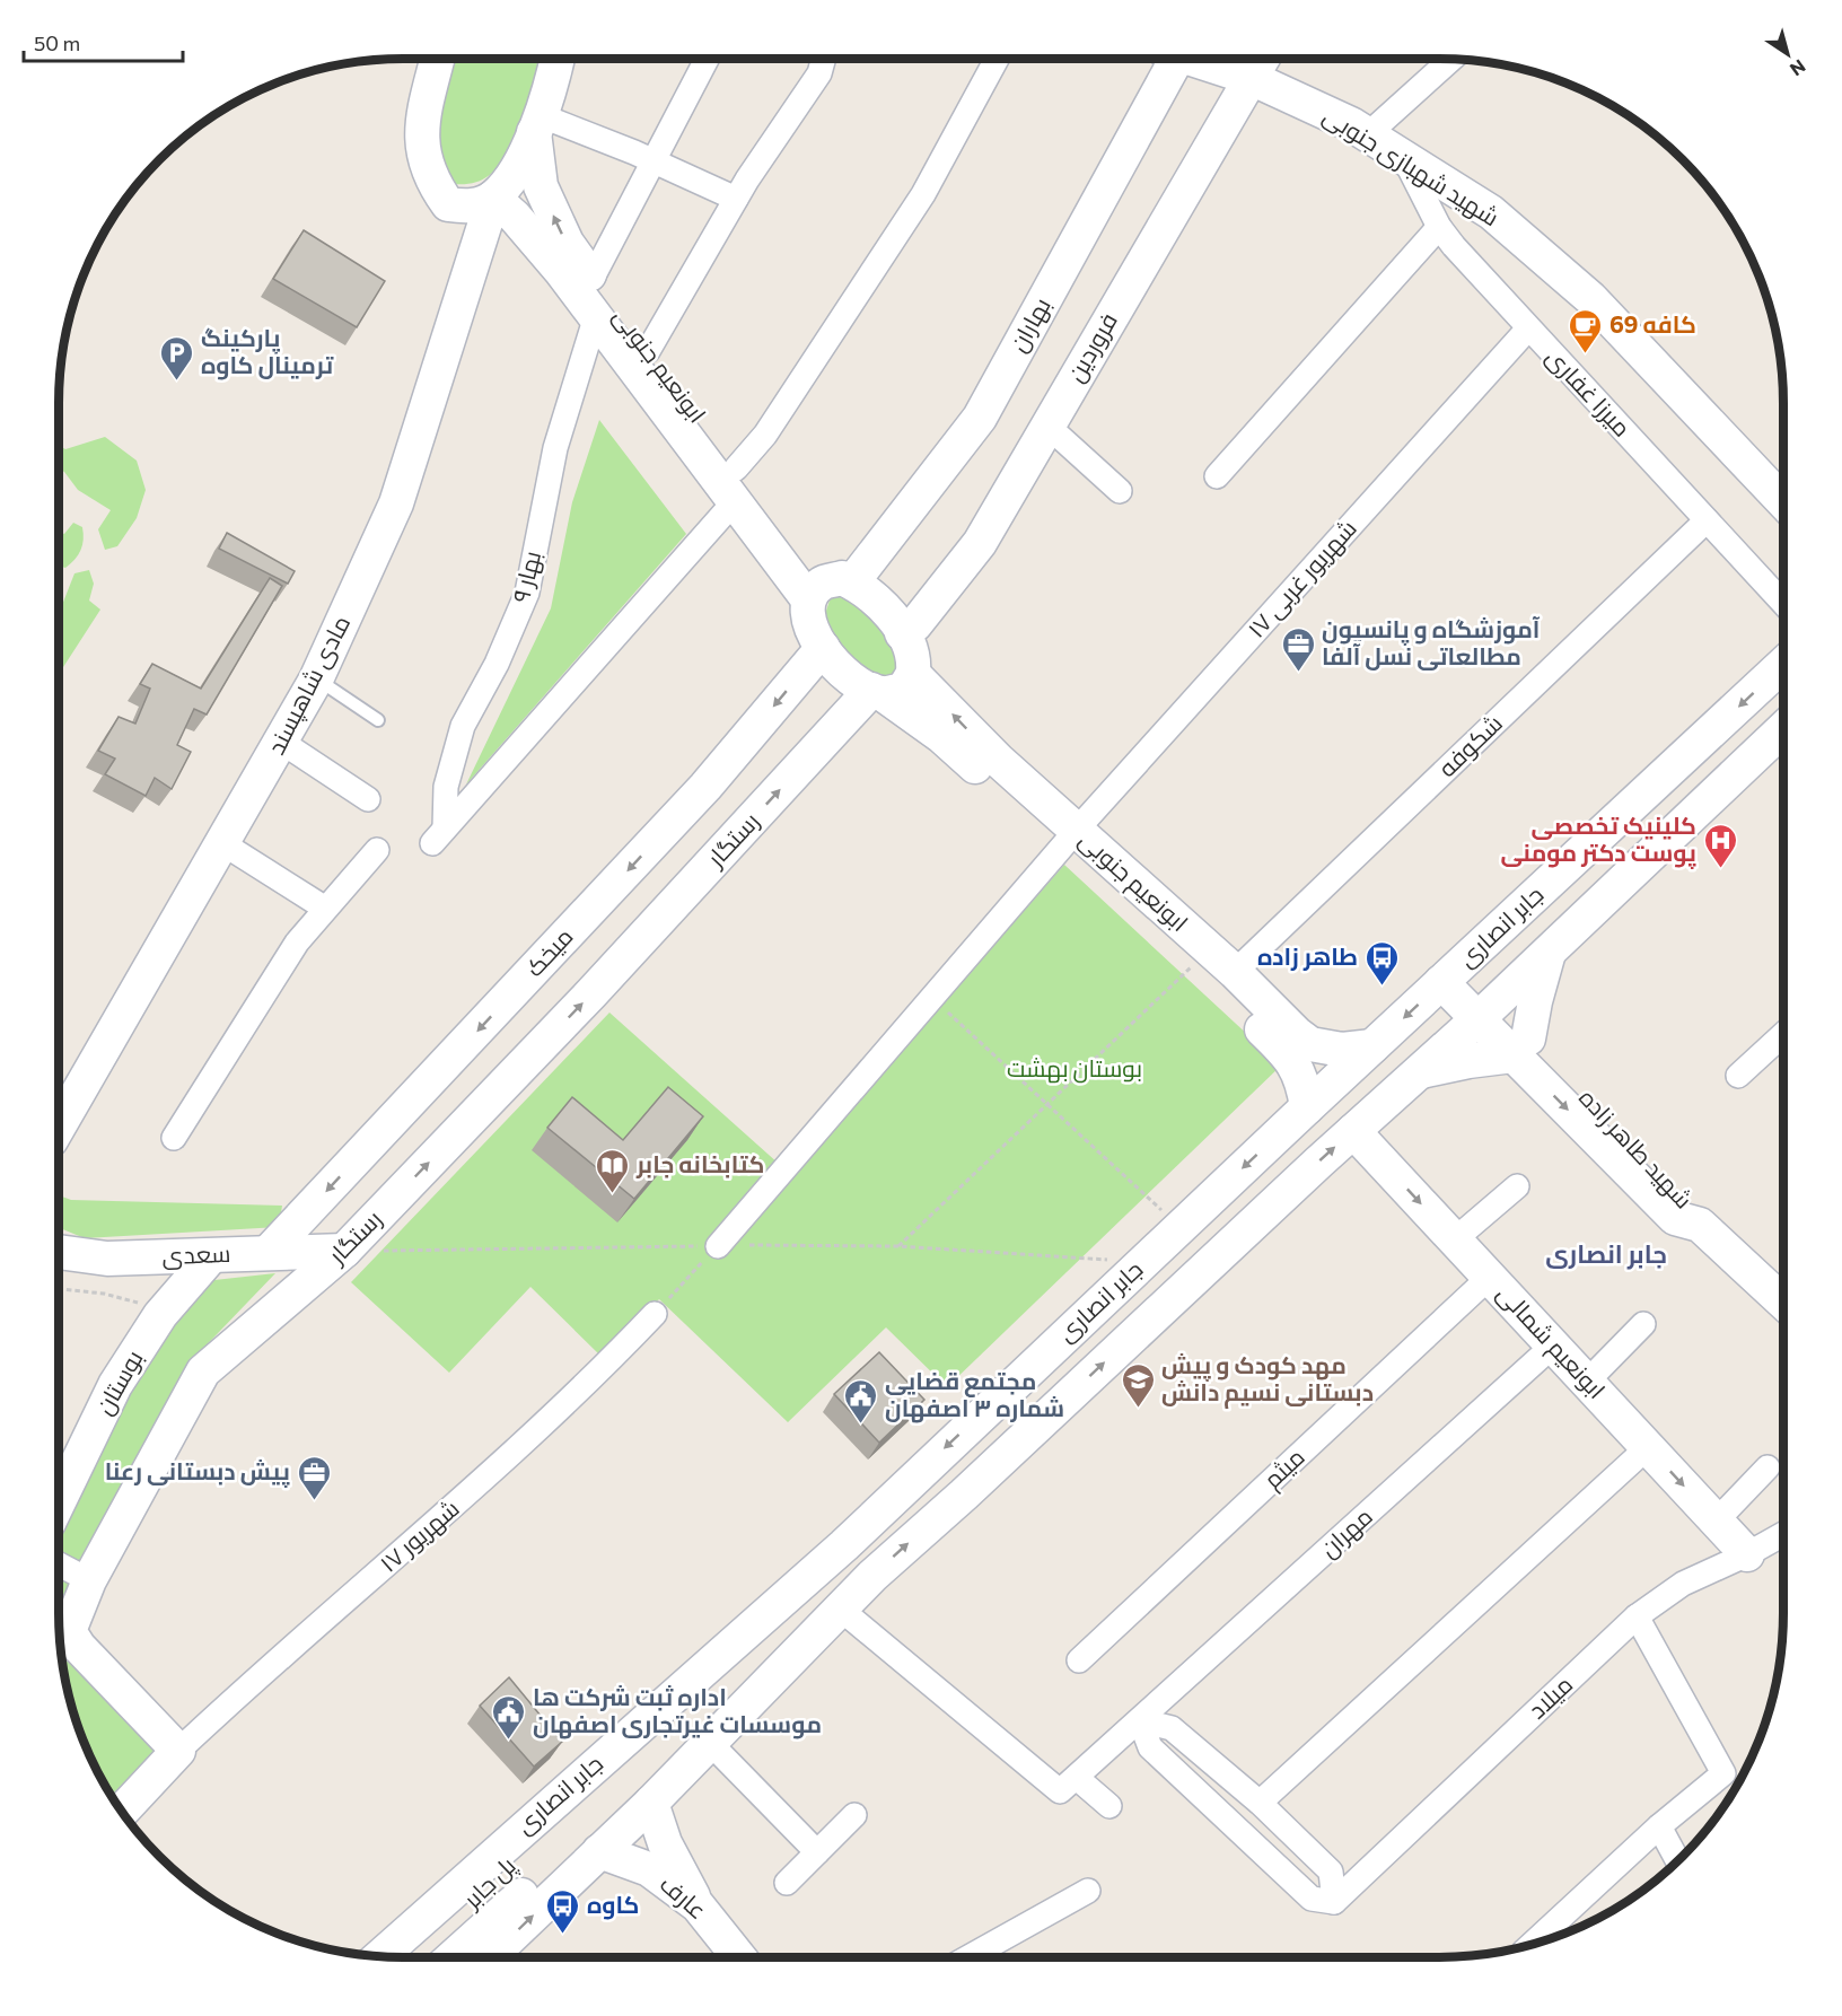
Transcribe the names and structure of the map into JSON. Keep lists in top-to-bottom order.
{
  "streets": {
    "main road": [
      "شهید شهبازی جنوبی",
      "بهاران",
      "فروردین",
      "ابونعیم جنوبی",
      "مادی شاهپسند",
      "رستگار",
      "جابر انصاری",
      "میخک",
      "شهید طاهر زاده",
      "سعدی",
      "ابونعیم شمالی",
      "بوستان",
      "پل جابر",
      "عارف"
    ],
    "street": [
      "میرزا غفاری",
      "بهار ۹",
      "۱۷ شهریور غربی",
      "شکوفه",
      "میثم",
      "مهران",
      "۱۷ شهریور",
      "میلاد"
    ]
  },
  "crossings": [
    ["شهید شهبازی جنوبی", "فروردین"],
    ["شهید شهبازی جنوبی", "میرزا غفاری"],
    ["بهاران", "فروردین"],
    ["بهاران", "ابونعیم جنوبی"],
    ["بهاران", "رستگار"],
    ["بهاران", "میخک"],
    ["فروردین", "ابونعیم جنوبی"],
    ["فروردین", "رستگار"],
    ["فروردین", "میخک"],
    ["ابونعیم جنوبی", "بهار ۹"],
    ["ابونعیم جنوبی", "۱۷ شهریور غربی"],
    ["ابونعیم جنوبی", "مادی شاهپسند"],
    ["ابونعیم جنوبی", "شکوفه"],
    ["ابونعیم جنوبی", "رستگار"],
    ["ابونعیم جنوبی", "جابر انصاری"],
    ["ابونعیم جنوبی", "میخک"],
    ["میرزا غفاری", "۱۷ شهریور غربی"],
    ["میرزا غفاری", "شکوفه"],
    ["رستگار", "میخک"],
    ["رستگار", "سعدی"],
    ["رستگار", "۱۷ شهریور"],
    ["جابر انصاری", "شهید طاهر زاده"],
    ["جابر انصاری", "ابونعیم شمالی"],
    ["جابر انصاری", "پل جابر"],
    ["جابر انصاری", "عارف"],
    ["میخک", "سعدی"],
    ["سعدی", "بوستان"],
    ["ابونعیم شمالی", "میثم"],
    ["ابونعیم شمالی", "مهران"],
    ["ابونعیم شمالی", "میلاد"]
  ],
  "one_way": ["رستگار", "میخک", "ابونعیم شمالی"],
  "districts": ["جابر انصاری"],
  "parks": ["بوستان بهشت"],
  "places": {
    "cafe": ["کافه 69"],
    "parking": ["پارکینگ ترمینال کاوه"],
    "office": ["آموزشگاه و پانسیون مطالعاتی نسل آلفا", "پیش دبستانی رعنا"],
    "hospital": ["کلینیک تخصصی پوست دکتر مومنی"],
    "bus stop": ["طاهر زاده", "کاوه"],
    "library": ["کتابخانه جابر"],
    "school or university": ["مهد کودک و پیش دبستانی نسیم دانش"],
    "public building": ["مجتمع قضایی شماره ۳ اصفهان", "اداره ثبت شرکت ها موسسات غیرتجاری اصفهان"]
  },
  "scale_bar": "50 m",
  "north": "bottom right"
}
